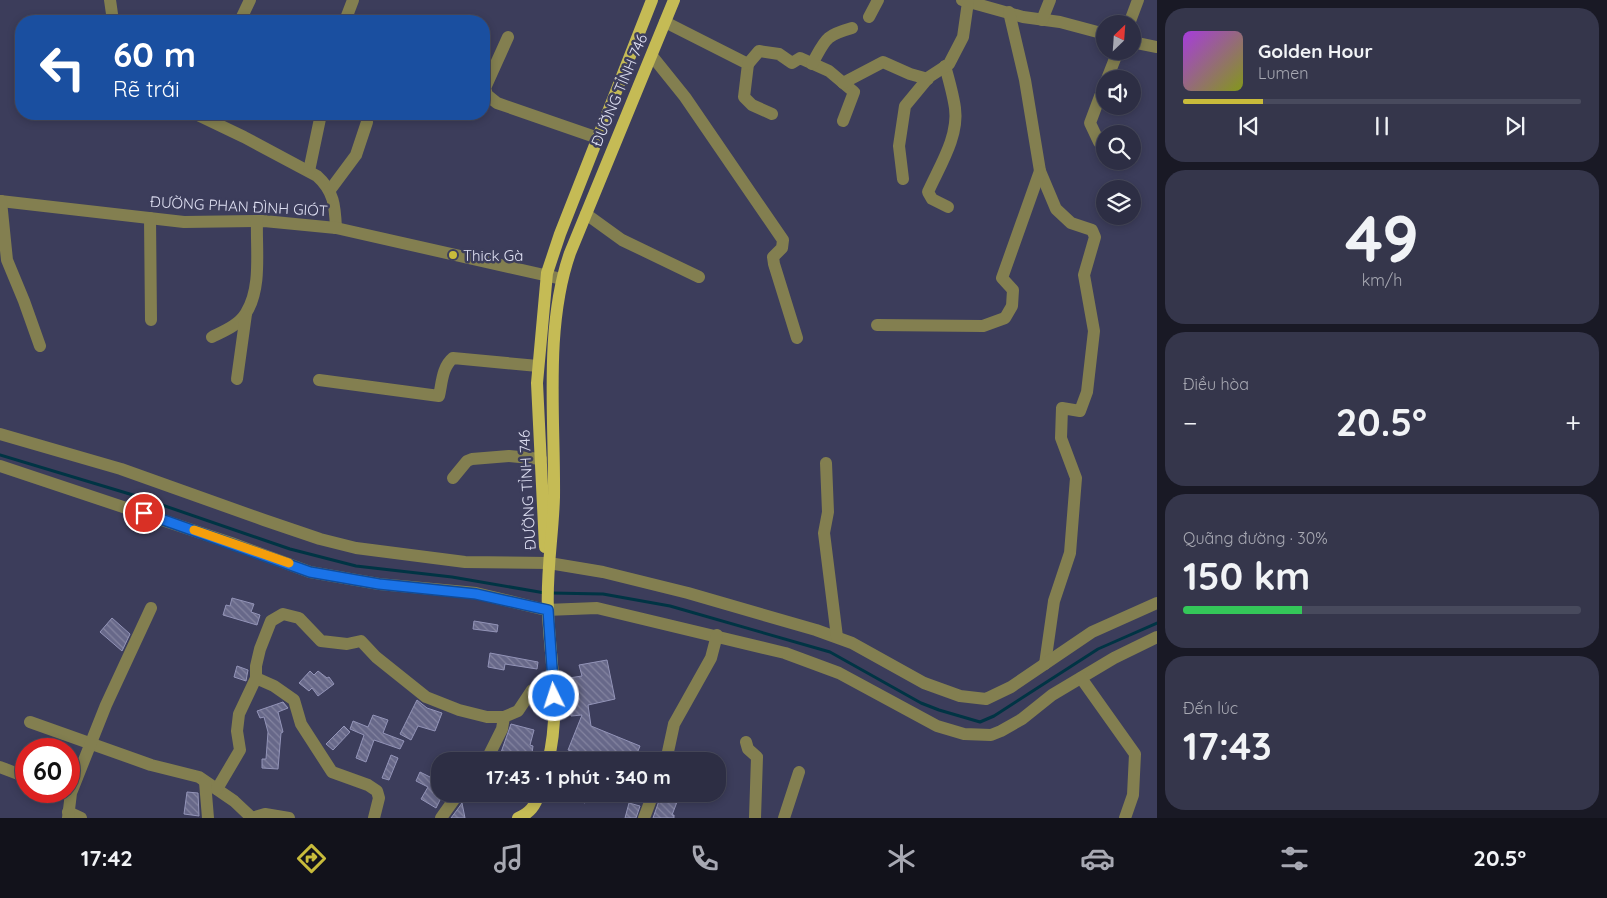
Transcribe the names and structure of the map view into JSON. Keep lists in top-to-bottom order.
{
  "streets": {
    "main road": ["ĐƯỜNG TỈNH 746"],
    "street": ["ĐƯỜNG PHAN ĐÌNH GIÓT"]
  },
  "crossings": [
    ["ĐƯỜNG TỈNH 746", "ĐƯỜNG PHAN ĐÌNH GIÓT"]
  ],
  "places": ["Thick Gà"],
  "north": "top right",
  "page": {
    "turn": ["60 m", "Rẽ trái"],
    "song": ["Golden Hour", "Lumen"],
    "tile": [
      ["49", "km/h"],
      "Điều hòa",
      ["Quãng đường · 30%", "150 km"],
      ["Đến lúc", "17:43"]
    ],
    "heat": ["−", "20.5°", "+"],
    "limit": "60",
    "trip": "17:43 · 1 phút · 340 m",
    "tabs": ["17:42", "20.5°"]
  }
}
